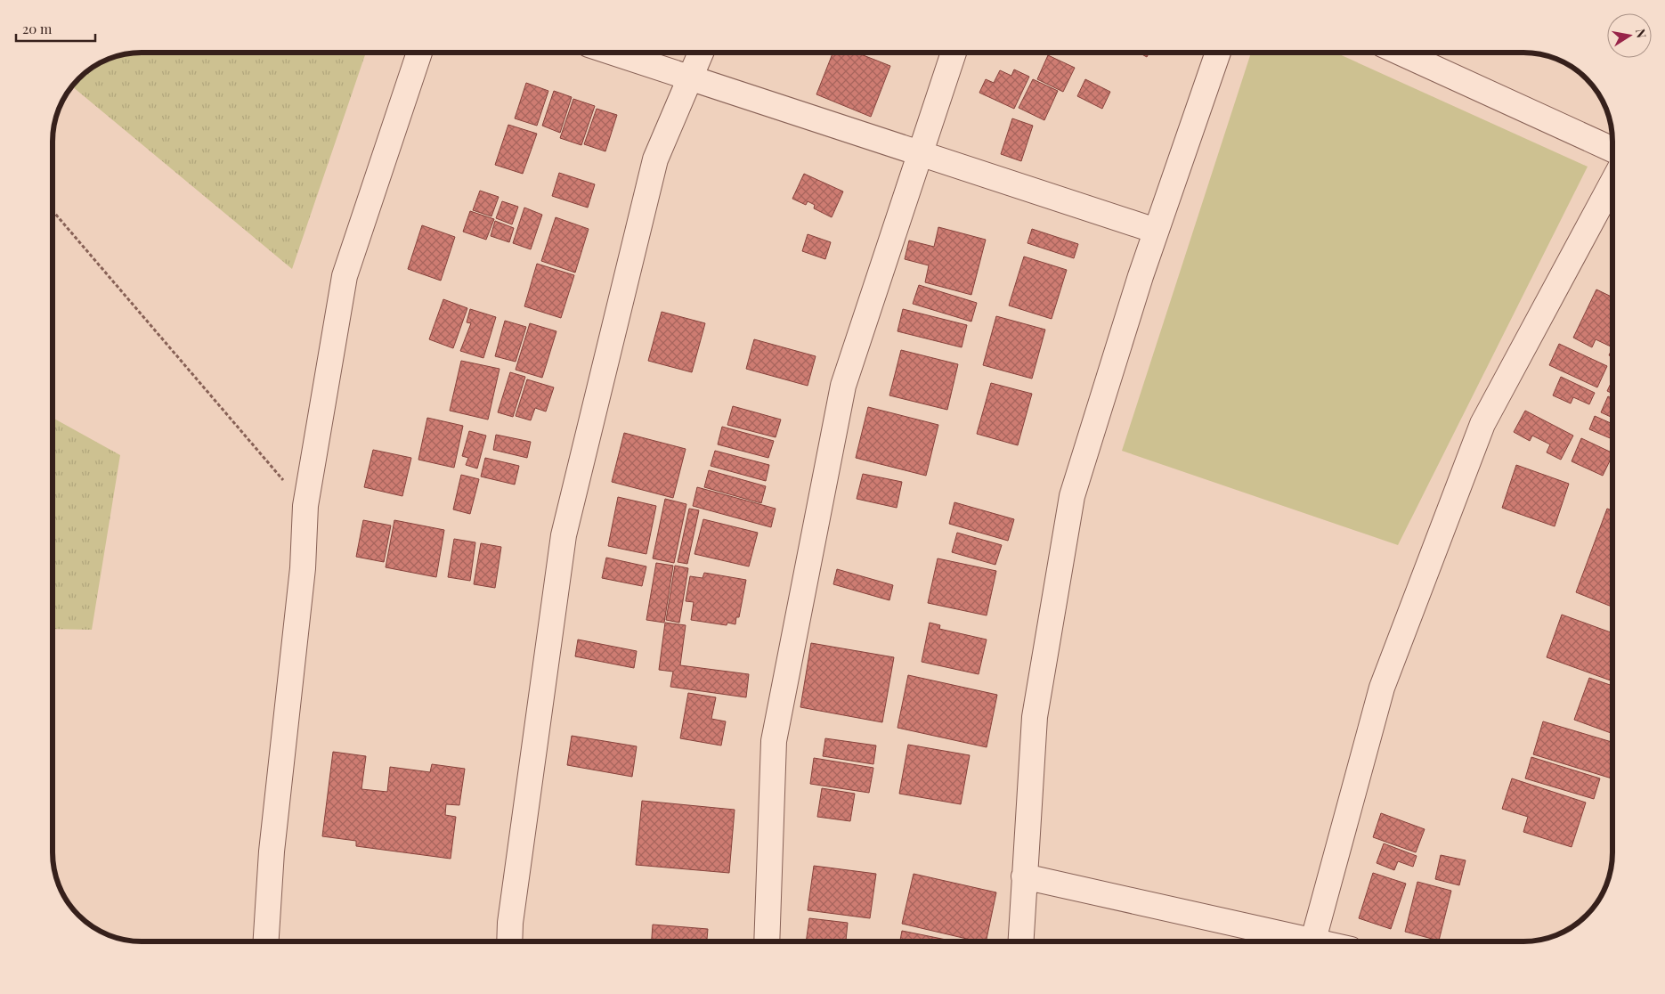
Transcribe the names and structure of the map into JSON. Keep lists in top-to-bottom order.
{
  "scale_bar": "20 m",
  "north": "right"
}
